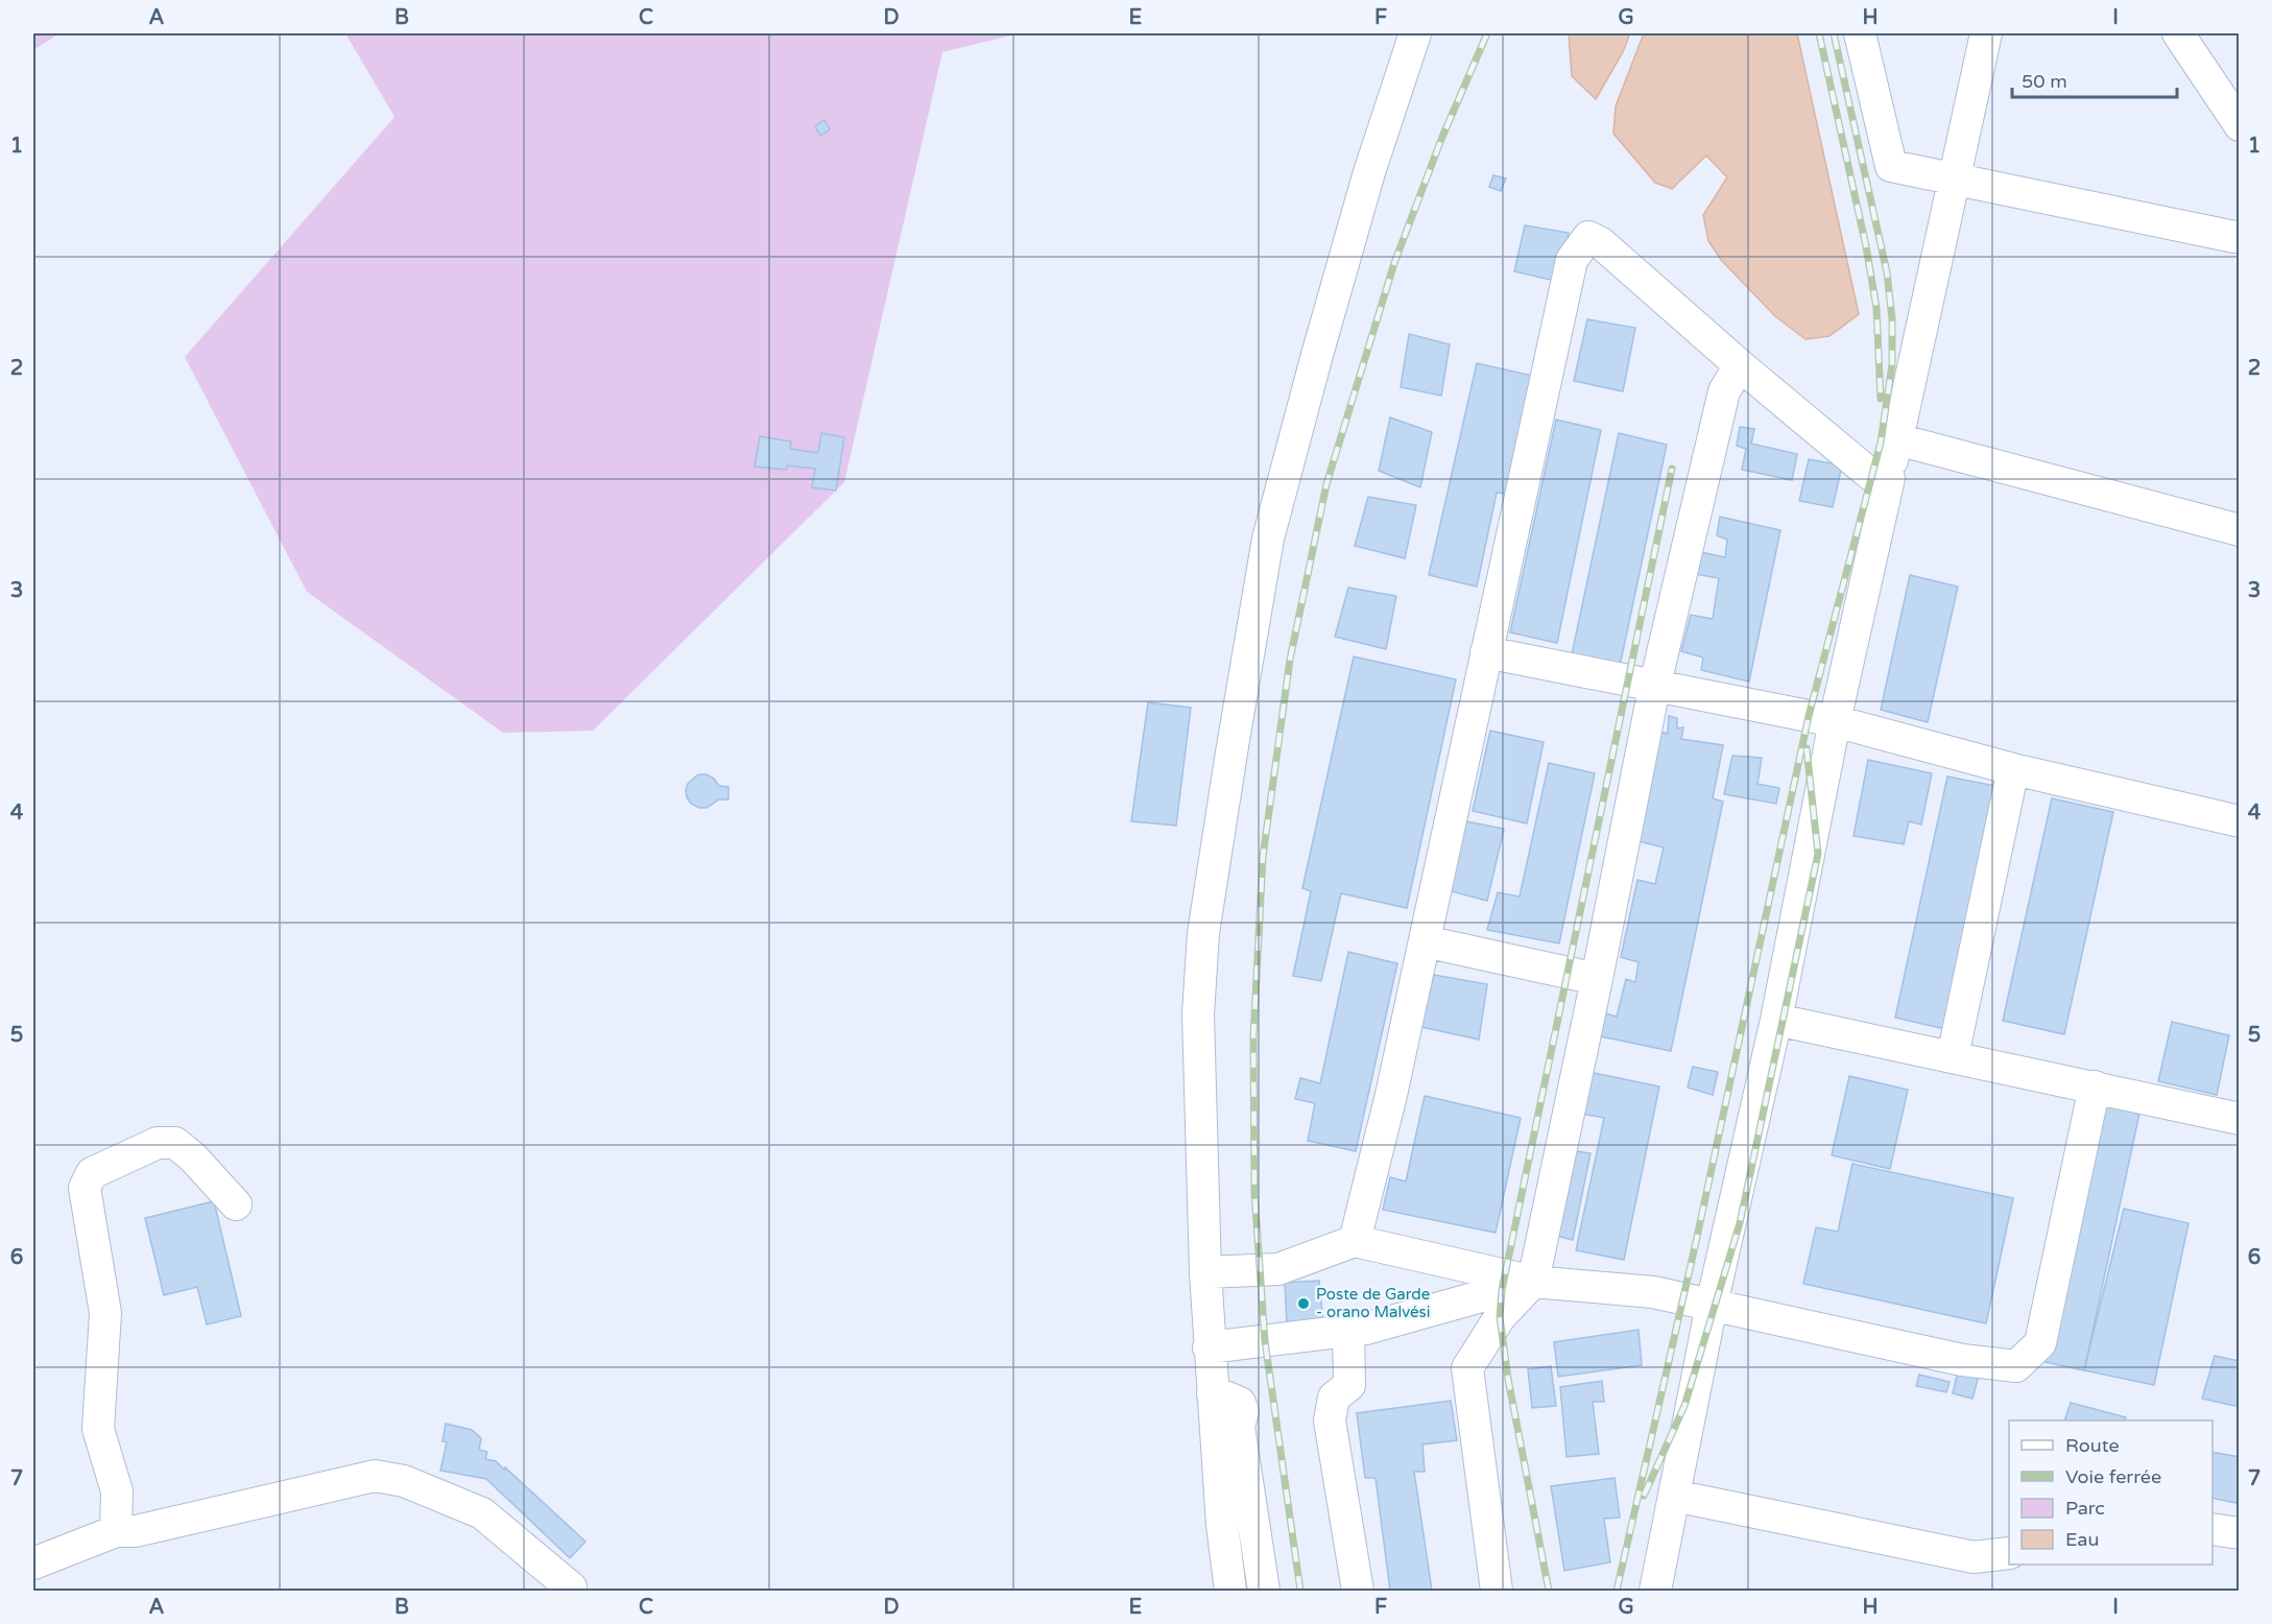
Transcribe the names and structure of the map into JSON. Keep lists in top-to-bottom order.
{
  "places": ["Poste de Garde - orano Malvési"],
  "legend": [
    "Route",
    "Voie ferrée",
    "Parc",
    "Eau"
  ],
  "scale_bar": "50 m",
  "grid": {
    "columns": [
      "A",
      "B",
      "C",
      "D",
      "E",
      "F",
      "G",
      "H",
      "I"
    ],
    "rows": [
      "1",
      "2",
      "3",
      "4",
      "5",
      "6",
      "7"
    ]
  }
}
